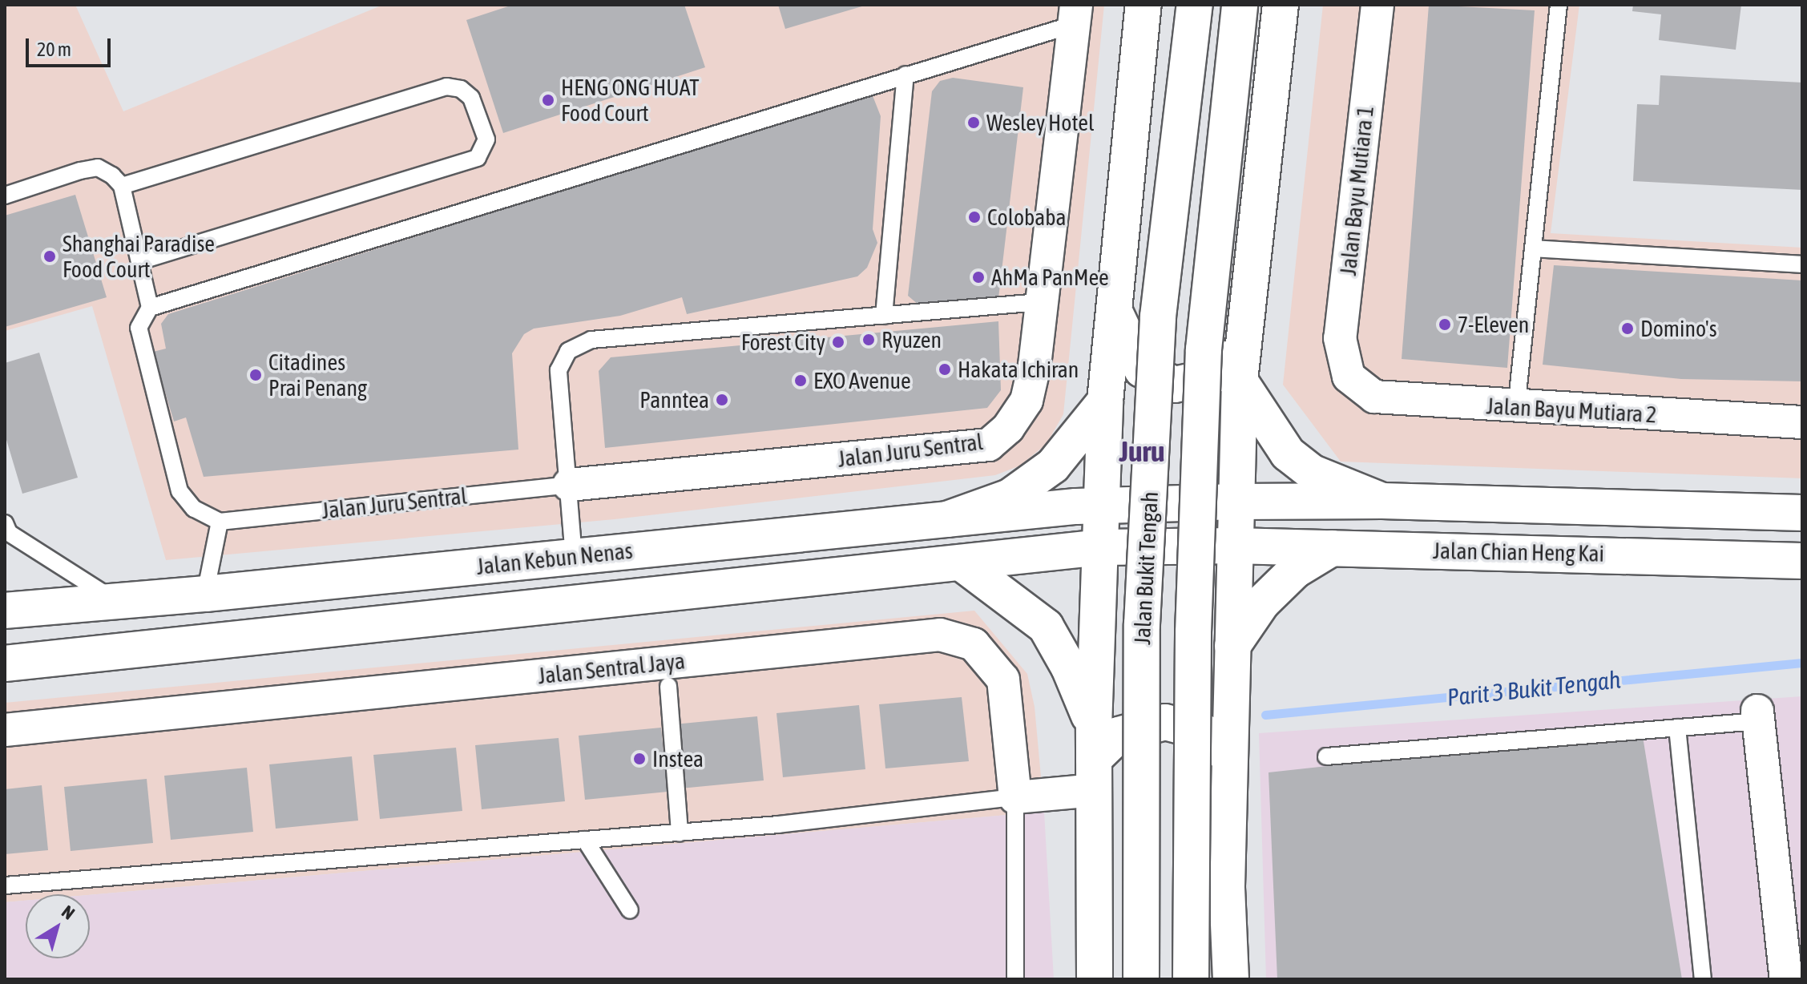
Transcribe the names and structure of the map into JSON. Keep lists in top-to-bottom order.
{
  "streets": {
    "main road": ["Jalan Chian Heng Kai", "Jalan Kebun Nenas", "Jalan Bukit Tengah"],
    "street": [
      "Jalan Bayu Mutiara 1",
      "Jalan Bayu Mutiara 2",
      "Jalan Juru Sentral",
      "Jalan Sentral Jaya"
    ]
  },
  "crossings": [
    ["Jalan Bayu Mutiara 1", "Jalan Bayu Mutiara 2"],
    ["Jalan Chian Heng Kai", "Jalan Kebun Nenas"]
  ],
  "districts": ["Juru"],
  "water": ["Parit 3 Bukit Tengah"],
  "places": [
    "HENG ONG HUAT Food Court",
    "Wesley Hotel",
    "Colobaba",
    "Shanghai Paradise Food Court",
    "AhMa PanMee",
    "7-Eleven",
    "Domino's",
    "Ryuzen",
    "Forest City",
    "Hakata Ichiran",
    "Citadines Prai Penang",
    "EXO Avenue",
    "Panntea",
    "Instea"
  ],
  "scale_bar": "20 m",
  "north": "top right"
}
